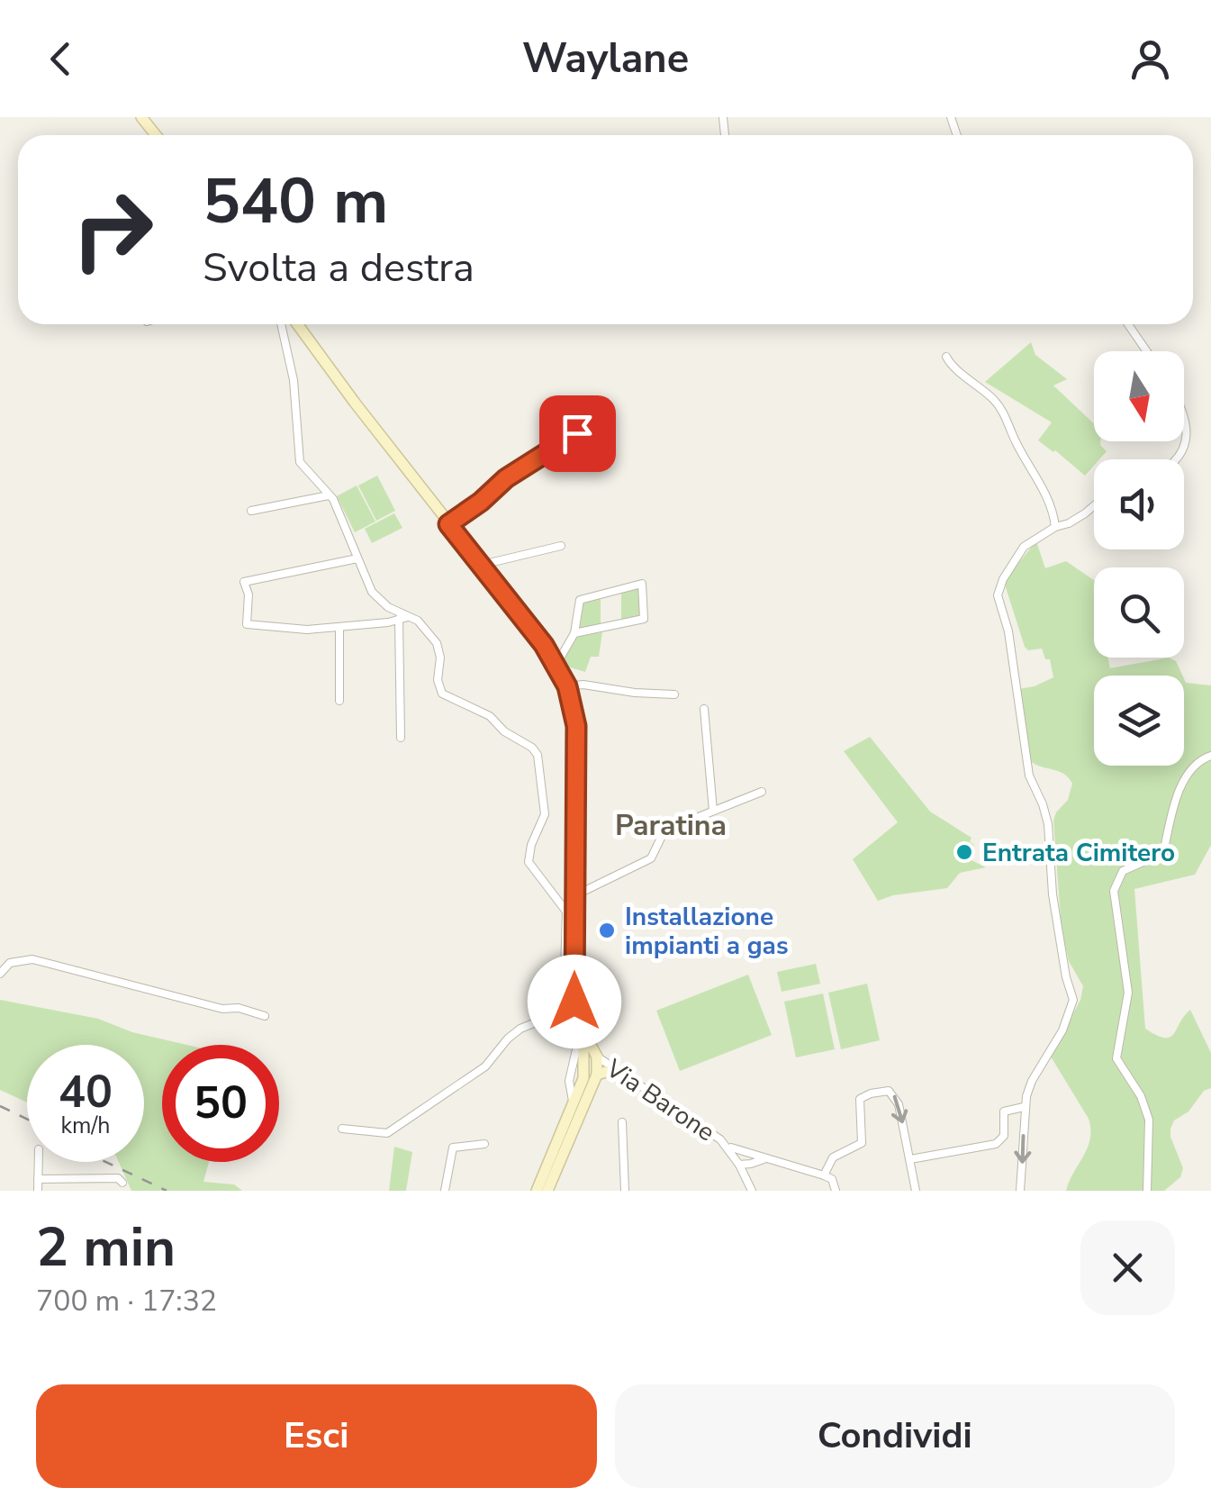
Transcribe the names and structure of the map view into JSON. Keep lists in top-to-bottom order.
{
  "streets": {
    "street": ["Via Barone"]
  },
  "districts": ["Paratina"],
  "places": ["Entrata Cimitero", "Installazione impianti a gas"],
  "north": "bottom",
  "page": {
    "header": "Waylane",
    "turn": ["540 m", "Svolta a destra"],
    "speed": "40 km/h",
    "limit": "50",
    "heading": ["2 min", "700 m · 17:32"],
    "buttons": ["Esci", "Condividi"]
  }
}
